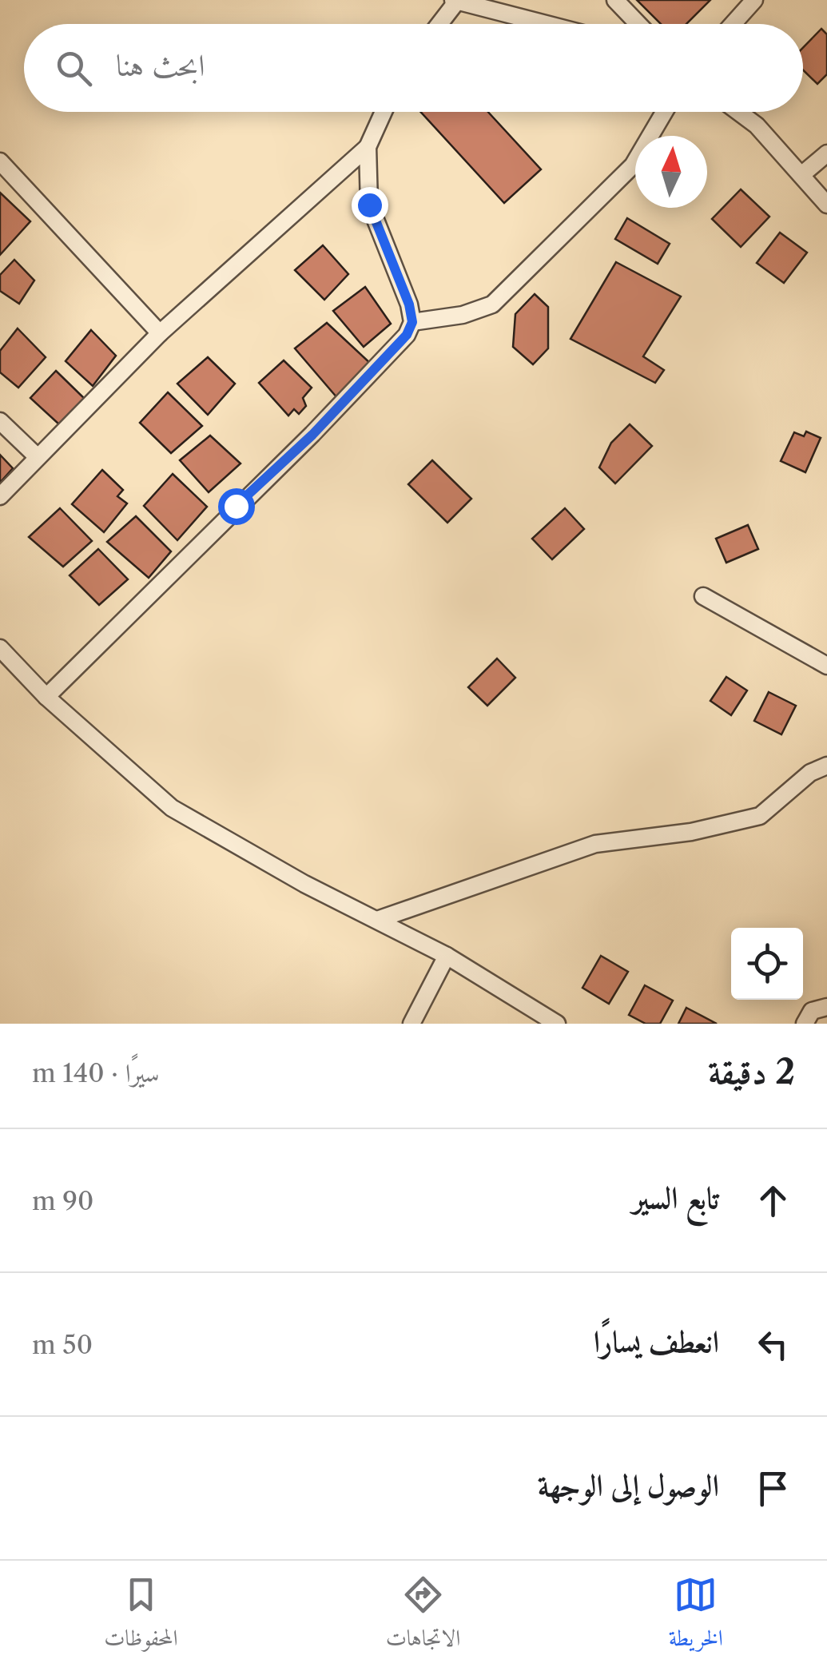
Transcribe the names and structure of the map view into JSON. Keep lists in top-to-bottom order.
{
  "north": "top",
  "page": {
    "search": "ابحث هنا",
    "heading": ["2 دقيقة", "سيرًا · 140 m"],
    "list": [
      ["تابع السير", "90 m"],
      ["انعطف يسارًا", "50 m"],
      "الوصول إلى الوجهة"
    ],
    "nav": ["الخريطة", "الاتجاهات", "المحفوظات"]
  }
}
